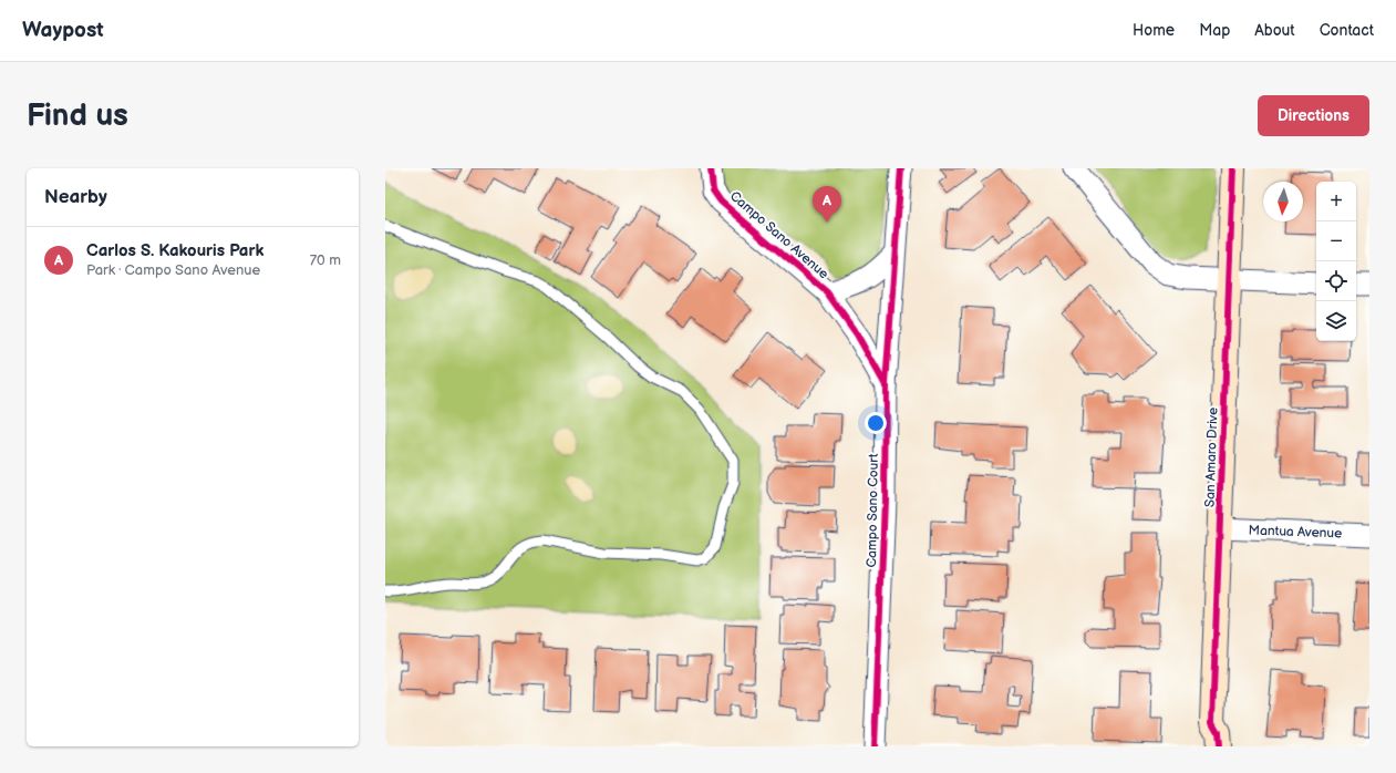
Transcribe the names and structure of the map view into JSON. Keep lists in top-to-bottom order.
{
  "streets": {
    "street": [
      "Campo Sano Avenue",
      "San Amaro Drive",
      "Campo Sano Court",
      "Mantua Avenue"
    ]
  },
  "crossings": [
    ["Campo Sano Avenue", "Campo Sano Court"],
    ["San Amaro Drive", "Mantua Avenue"]
  ],
  "north": "bottom",
  "page": {
    "header": "Waypost",
    "nav": [
      "Home",
      "Map",
      "About",
      "Contact"
    ],
    "buttons": "Directions",
    "title": "Find us",
    "heading": "Nearby",
    "map_buttons": ["+", "−"],
    "pins": "A",
    "list": [
      {
        "mark": "A",
        "name": "Carlos S. Kakouris Park",
        "note": "Park · Campo Sano Avenue",
        "value": "70 m"
      }
    ]
  }
}
